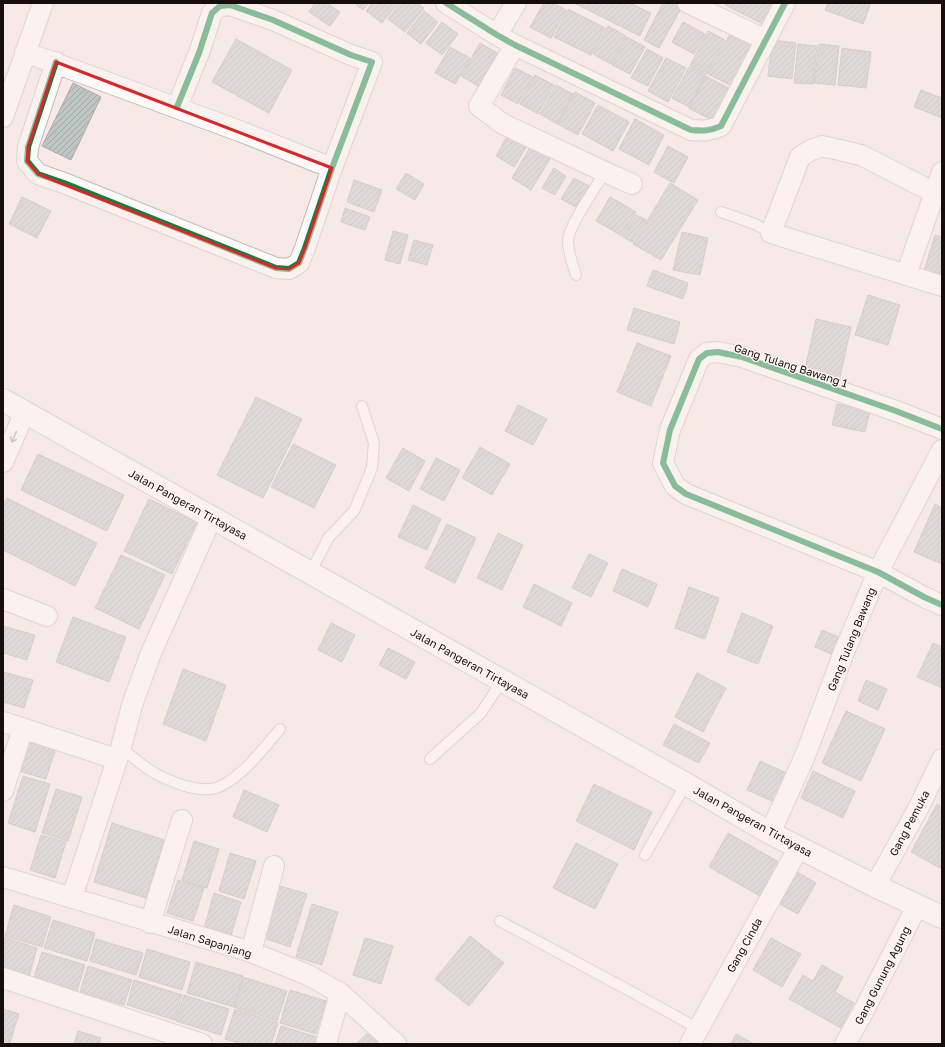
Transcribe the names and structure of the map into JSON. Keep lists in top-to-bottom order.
{
  "streets": {
    "main road": ["Jalan Pangeran Tirtayasa"],
    "street": [
      "Gang Tulang Bawang 1",
      "Gang Tulang Bawang",
      "Gang Pemuka",
      "Jalan Sapanjang",
      "Gang Cinda",
      "Gang Gunung Agung"
    ]
  },
  "crossings": [
    ["Gang Tulang Bawang 1", "Gang Tulang Bawang"],
    ["Jalan Pangeran Tirtayasa", "Gang Tulang Bawang"],
    ["Jalan Pangeran Tirtayasa", "Gang Pemuka"],
    ["Jalan Pangeran Tirtayasa", "Gang Cinda"],
    ["Jalan Pangeran Tirtayasa", "Gang Gunung Agung"]
  ]
}
